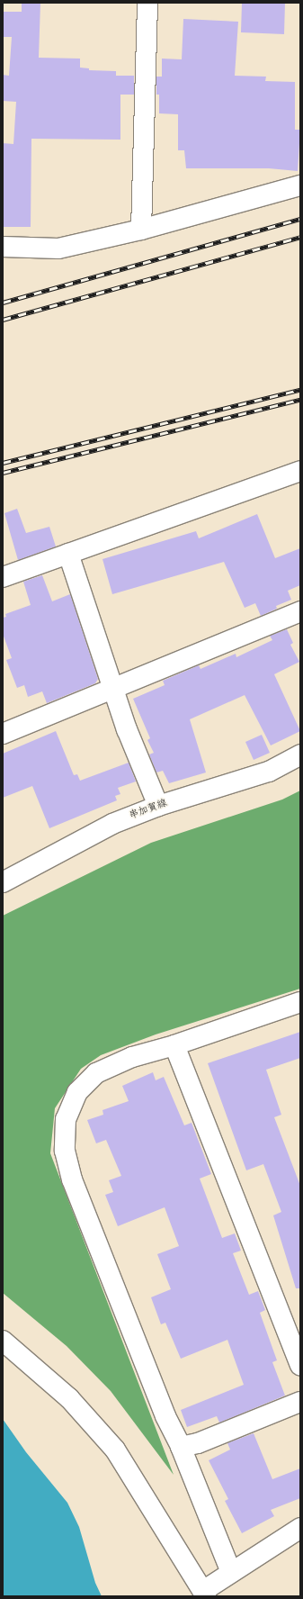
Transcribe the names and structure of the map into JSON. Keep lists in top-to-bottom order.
{
  "streets": {
    "street": ["串加賀線"]
  }
}
